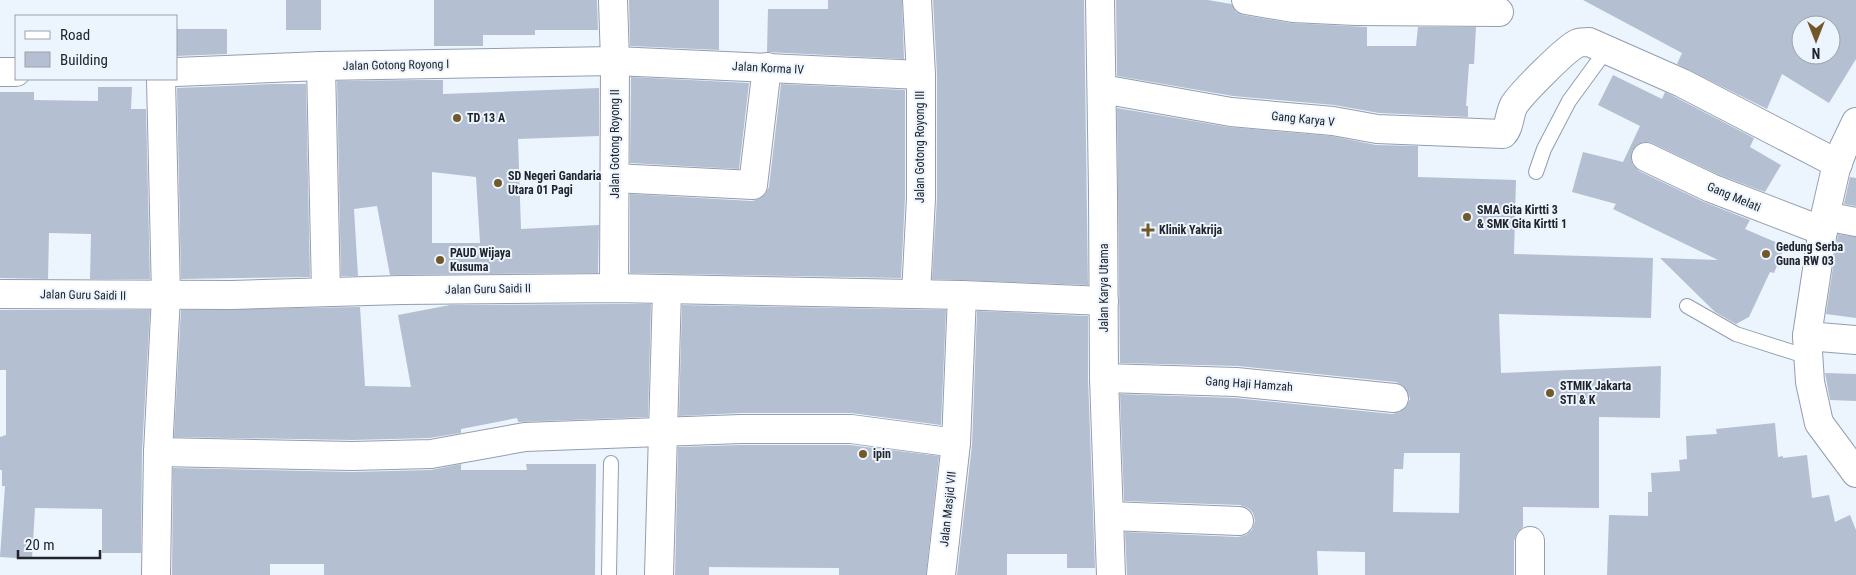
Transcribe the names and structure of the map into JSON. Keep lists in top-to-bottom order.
{
  "streets": {
    "street": [
      "Jalan Gotong Royong I",
      "Jalan Korma IV",
      "Gang Karya V",
      "Jalan Gotong Royong II",
      "Jalan Gotong Royong III",
      "Gang Melati",
      "Jalan Karya Utama",
      "Jalan Guru Saidi II",
      "Gang Haji Hamzah",
      "Jalan Masjid VII"
    ]
  },
  "crossings": [
    ["Jalan Gotong Royong I", "Jalan Korma IV"],
    ["Jalan Gotong Royong I", "Jalan Gotong Royong II"],
    ["Jalan Korma IV", "Jalan Gotong Royong II"],
    ["Jalan Korma IV", "Jalan Gotong Royong III"],
    ["Gang Karya V", "Jalan Karya Utama"],
    ["Jalan Gotong Royong II", "Jalan Guru Saidi II"],
    ["Jalan Gotong Royong III", "Jalan Guru Saidi II"],
    ["Jalan Karya Utama", "Jalan Guru Saidi II"],
    ["Jalan Karya Utama", "Gang Haji Hamzah"],
    ["Jalan Guru Saidi II", "Jalan Masjid VII"]
  ],
  "places": {
    "other": [
      "TD 13 A",
      "SD Negeri Gandaria Utara 01 Pagi",
      "SMA Gita Kirtti 3 & SMK Gita Kirtti 1",
      "Gedung Serba Guna RW 03",
      "PAUD Wijaya Kusuma",
      "STMIK Jakarta STI & K",
      "ipin"
    ],
    "health": ["Klinik Yakrija"]
  },
  "legend": ["Road", "Building"],
  "scale_bar": "20 m",
  "north": "bottom"
}
